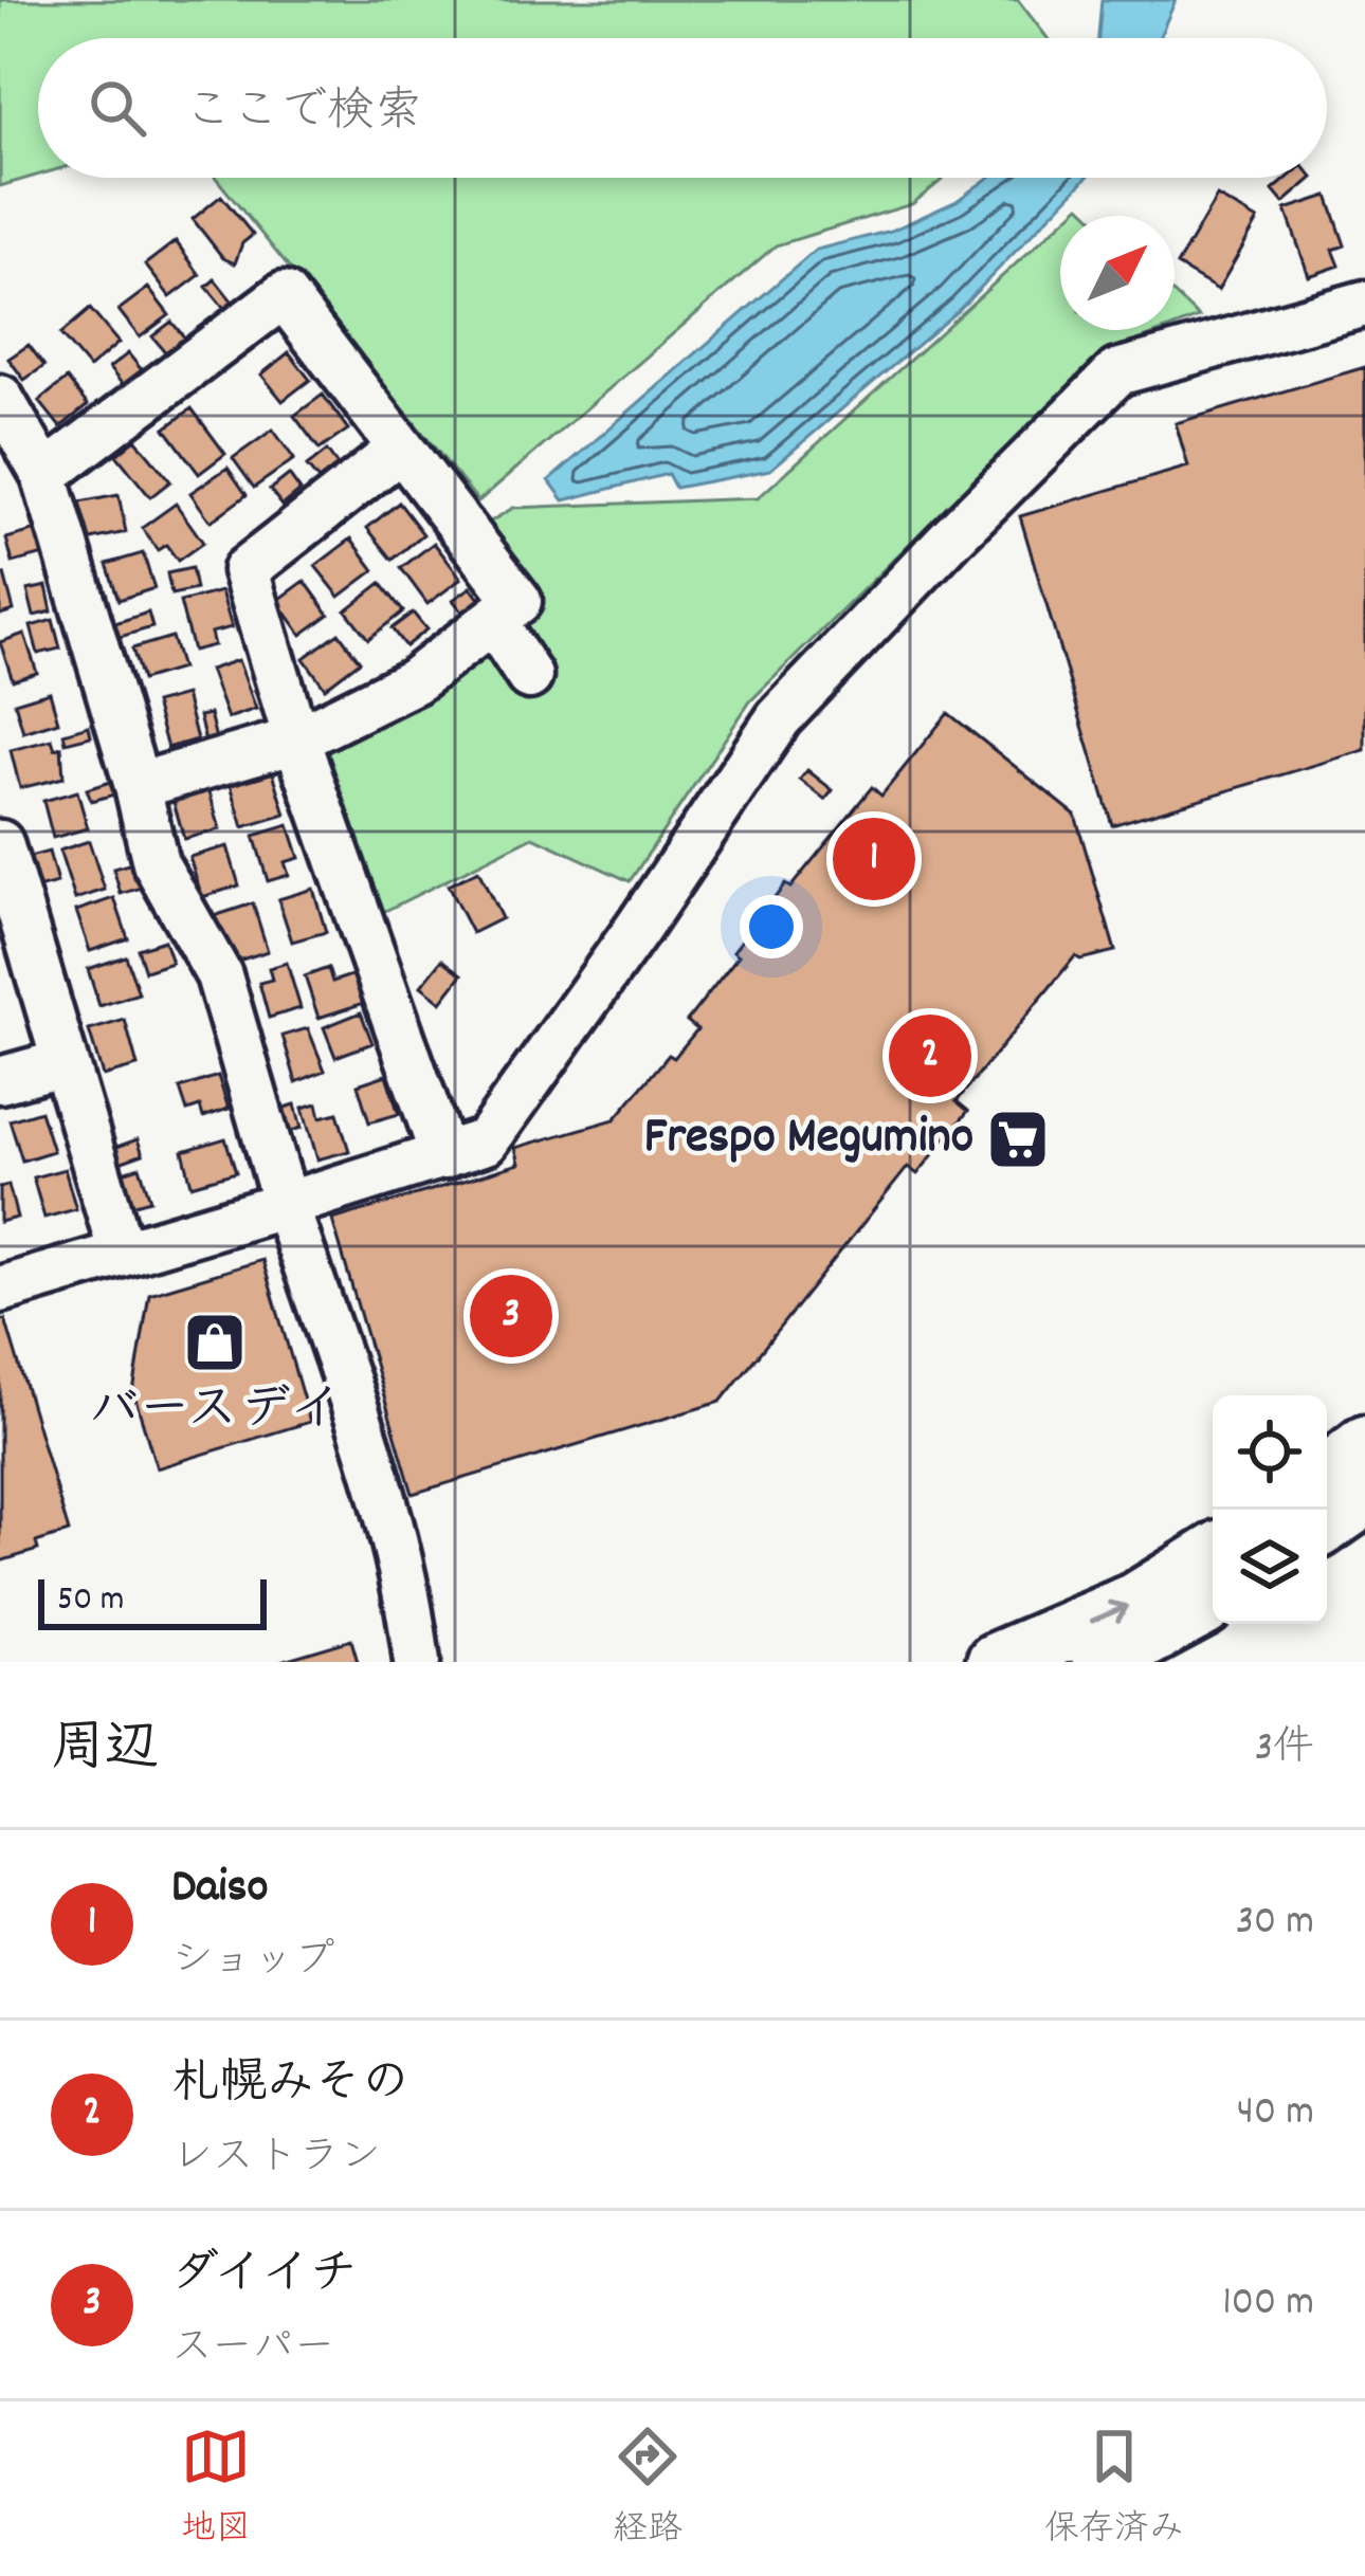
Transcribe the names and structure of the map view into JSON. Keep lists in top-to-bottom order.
{
  "places": {
    "supermarket": ["Frespo Megumino"],
    "shop": ["バースデイ"]
  },
  "scale_bar": "50 m",
  "north": "top right",
  "page": {
    "search": "ここで検索",
    "pins": ["1", "2", "3"],
    "scale": "50 m",
    "heading": ["周辺", "3件"],
    "list": [
      {
        "mark": "1",
        "name": "Daiso",
        "note": "ショップ",
        "value": "30 m"
      },
      {
        "mark": "2",
        "name": "札幌みその",
        "note": "レストラン",
        "value": "40 m"
      },
      {
        "mark": "3",
        "name": "ダイイチ",
        "note": "スーパー",
        "value": "100 m"
      }
    ],
    "nav": ["地図", "経路", "保存済み"]
  }
}
